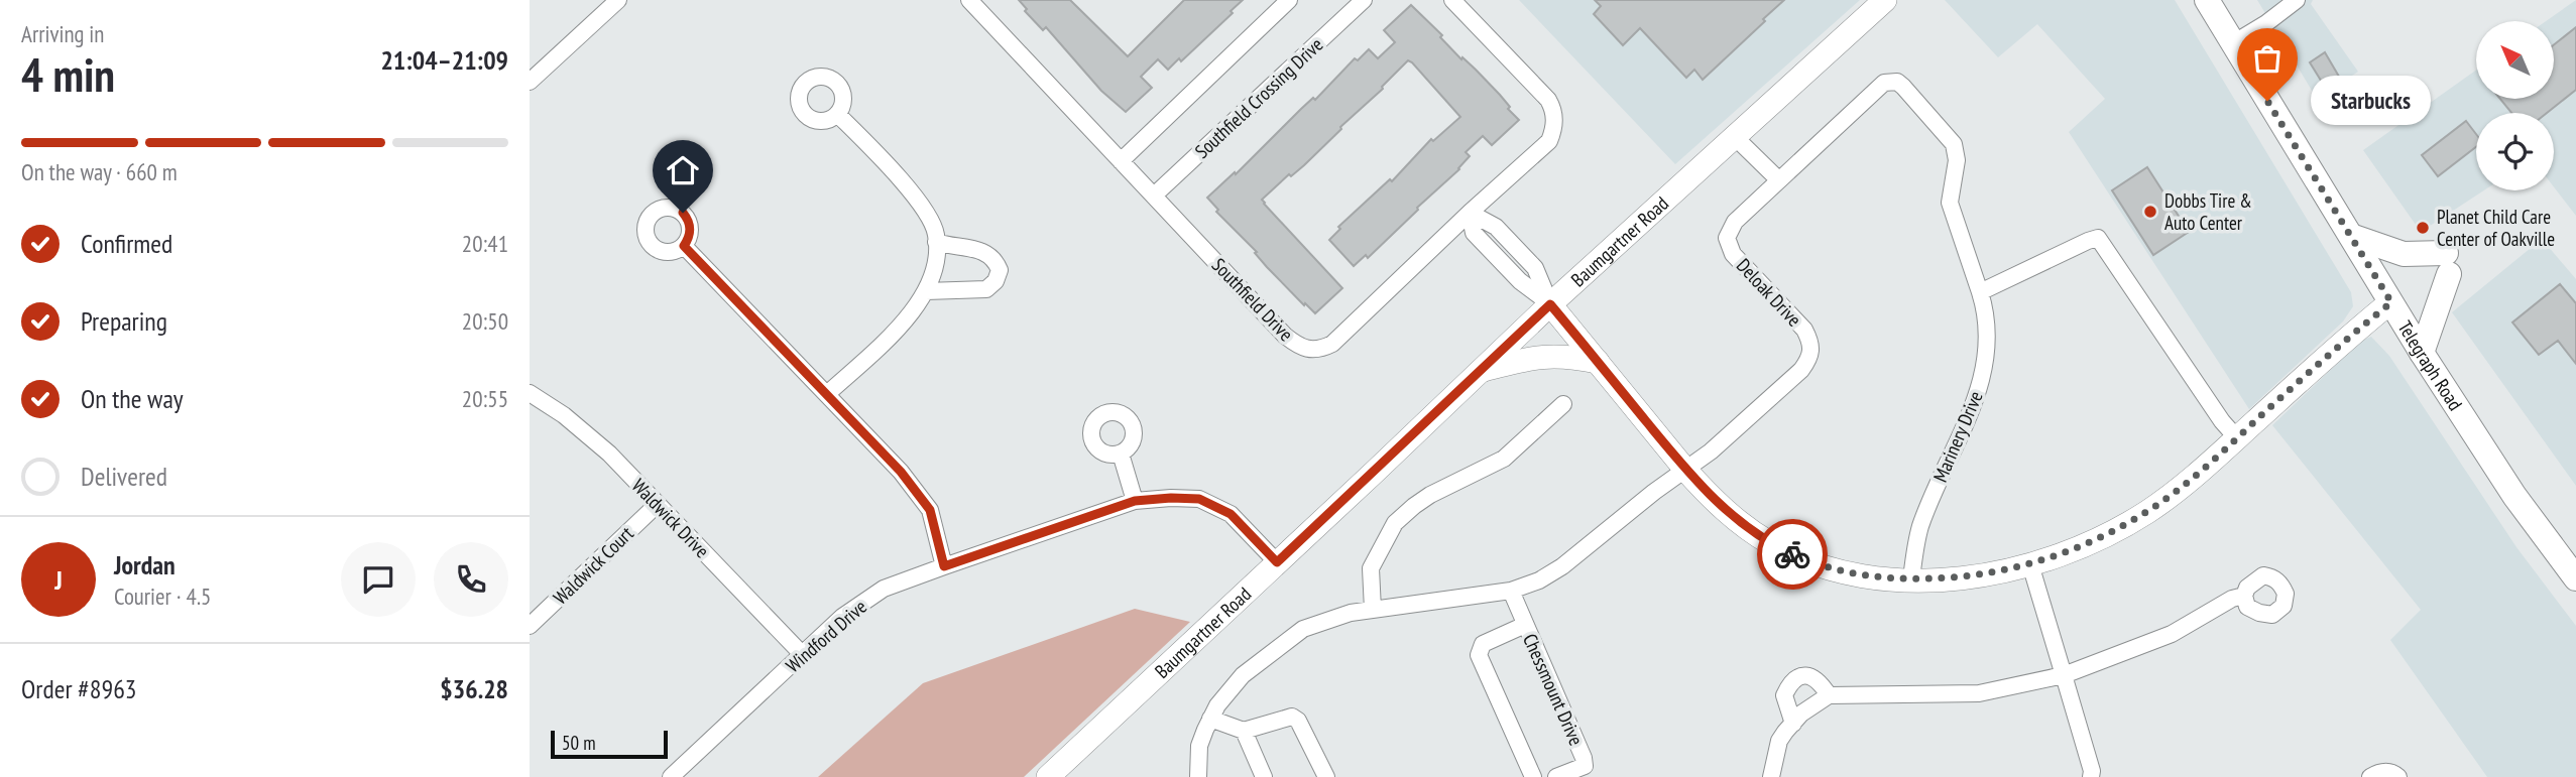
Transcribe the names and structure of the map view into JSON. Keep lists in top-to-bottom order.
{
  "streets": {
    "main road": ["Telegraph Road"],
    "street": [
      "Southfield Crossing Drive",
      "Baumgartner Road",
      "Deloak Drive",
      "Southfield Drive",
      "Marinery Drive",
      "Waldwick Drive",
      "Waldwick Court",
      "Windford Drive",
      "Chessmount Drive"
    ]
  },
  "crossings": [
    ["Southfield Crossing Drive", "Southfield Drive"],
    ["Baumgartner Road", "Windford Drive"],
    ["Deloak Drive", "Marinery Drive"],
    ["Deloak Drive", "Chessmount Drive"],
    ["Waldwick Drive", "Waldwick Court"],
    ["Waldwick Drive", "Windford Drive"]
  ],
  "places": ["Starbucks", "Dobbs Tire & Auto Center", "Planet Child Care Center of Oakville"],
  "scale_bar": "50 m",
  "north": "top left",
  "page": {
    "heading": ["4 min", "Arriving in", "21:04–21:09"],
    "panel": [
      "Jordan",
      "Courier · 4.5",
      "Order #8963",
      "$36.28"
    ],
    "bubble": "Starbucks",
    "bar": "On the way · 660 m",
    "list": [
      ["Confirmed", "20:41"],
      ["Preparing", "20:50"],
      ["On the way", "20:55"],
      "Delivered"
    ],
    "round": "J",
    "scale": "50 m"
  }
}
